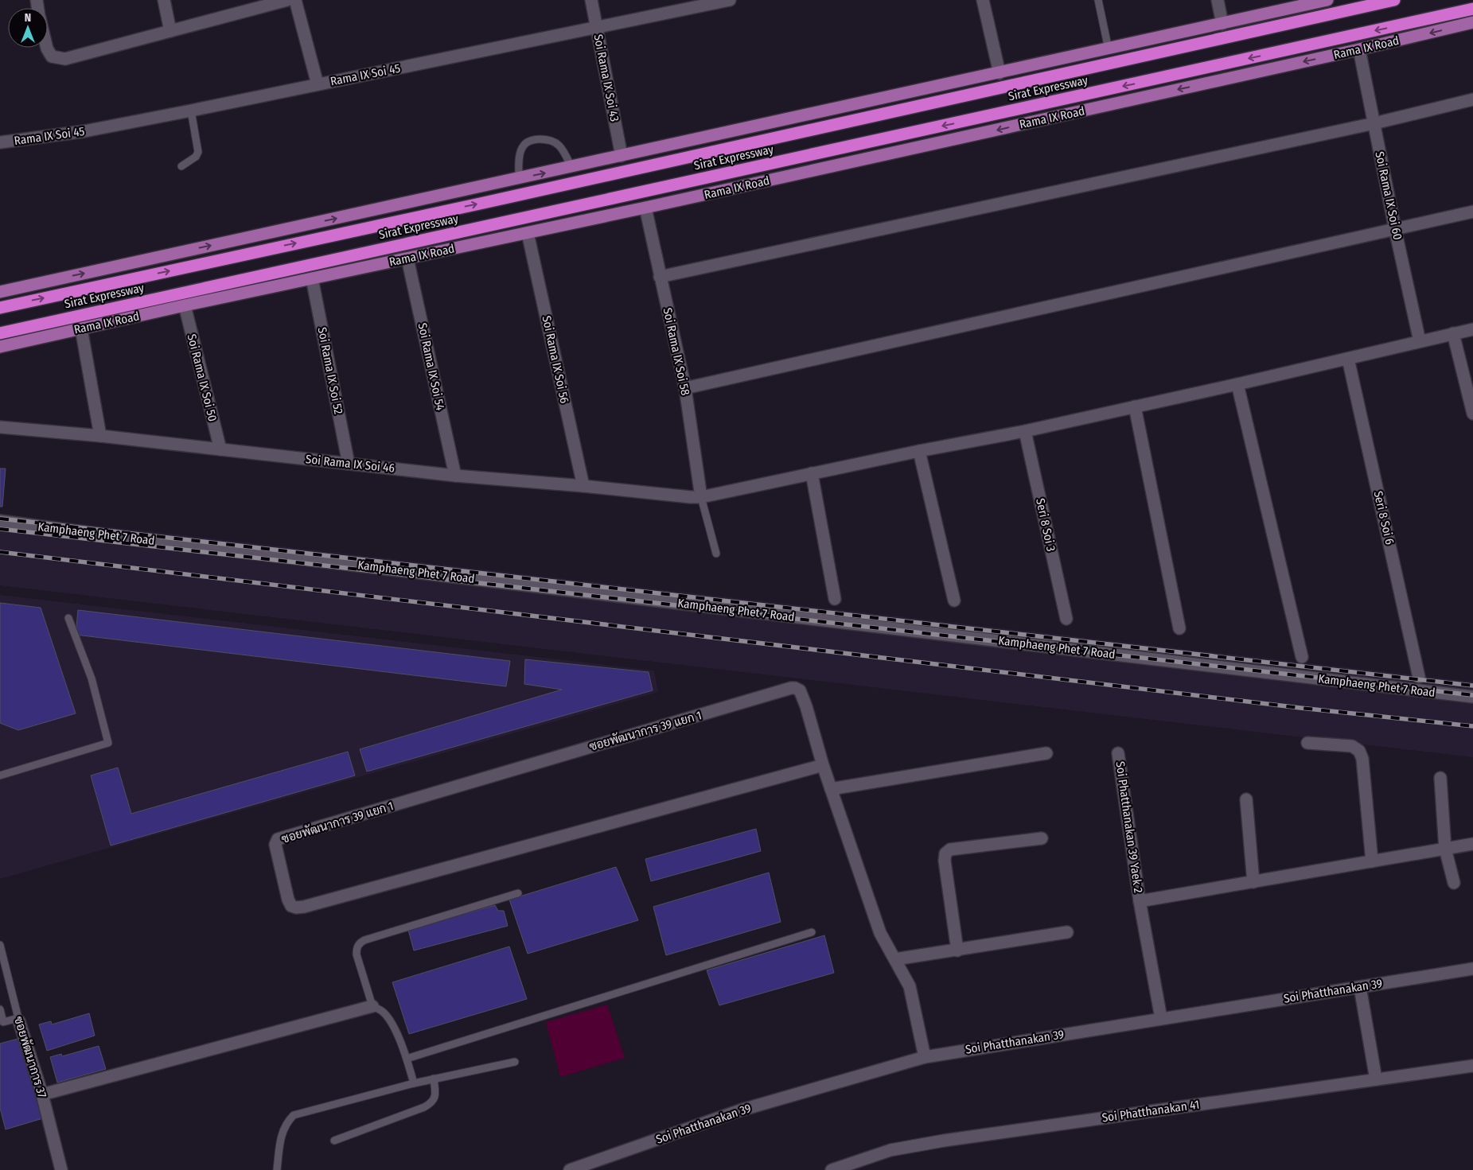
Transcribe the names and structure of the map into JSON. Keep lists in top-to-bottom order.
{
  "streets": {
    "highway": ["Sirat Expressway"],
    "main road": ["Rama IX Road"],
    "street": [
      "Rama IX Soi 45",
      "Soi Rama IX Soi 43",
      "Soi Rama IX Soi 60",
      "Soi Rama IX Soi 58",
      "Soi Rama IX Soi 56",
      "Soi Rama IX Soi 54",
      "Soi Rama IX Soi 52",
      "Soi Rama IX Soi 50",
      "Soi Rama IX Soi 46",
      "Seri 8 Soi 6",
      "Seri 8 Soi 3",
      "Kamphaeng Phet 7 Road",
      "ซอยพัฒนาการ 39 แยก 1",
      "Soi Phatthanakan 39 Yaek 2",
      "Soi Phatthanakan 39",
      "ซอยพัฒนาการ 37",
      "Soi Phatthanakan 41"
    ]
  },
  "crossings": [
    ["Rama IX Road", "Soi Rama IX Soi 60"],
    ["Rama IX Road", "Soi Rama IX Soi 58"],
    ["Rama IX Road", "Soi Rama IX Soi 56"],
    ["Rama IX Road", "Soi Rama IX Soi 54"],
    ["Rama IX Road", "Soi Rama IX Soi 52"],
    ["Rama IX Road", "Soi Rama IX Soi 50"],
    ["Rama IX Soi 45", "Soi Rama IX Soi 43"],
    ["Soi Rama IX Soi 60", "Soi Rama IX Soi 46"],
    ["Soi Rama IX Soi 58", "Soi Rama IX Soi 46"],
    ["Soi Rama IX Soi 56", "Soi Rama IX Soi 46"],
    ["Soi Rama IX Soi 54", "Soi Rama IX Soi 46"],
    ["Soi Rama IX Soi 52", "Soi Rama IX Soi 46"],
    ["Soi Rama IX Soi 50", "Soi Rama IX Soi 46"],
    ["Soi Rama IX Soi 46", "Seri 8 Soi 6"],
    ["Soi Rama IX Soi 46", "Seri 8 Soi 3"],
    ["ซอยพัฒนาการ 39 แยก 1", "Soi Phatthanakan 39"],
    ["Soi Phatthanakan 39 Yaek 2", "Soi Phatthanakan 39"]
  ],
  "north": "top"
}
